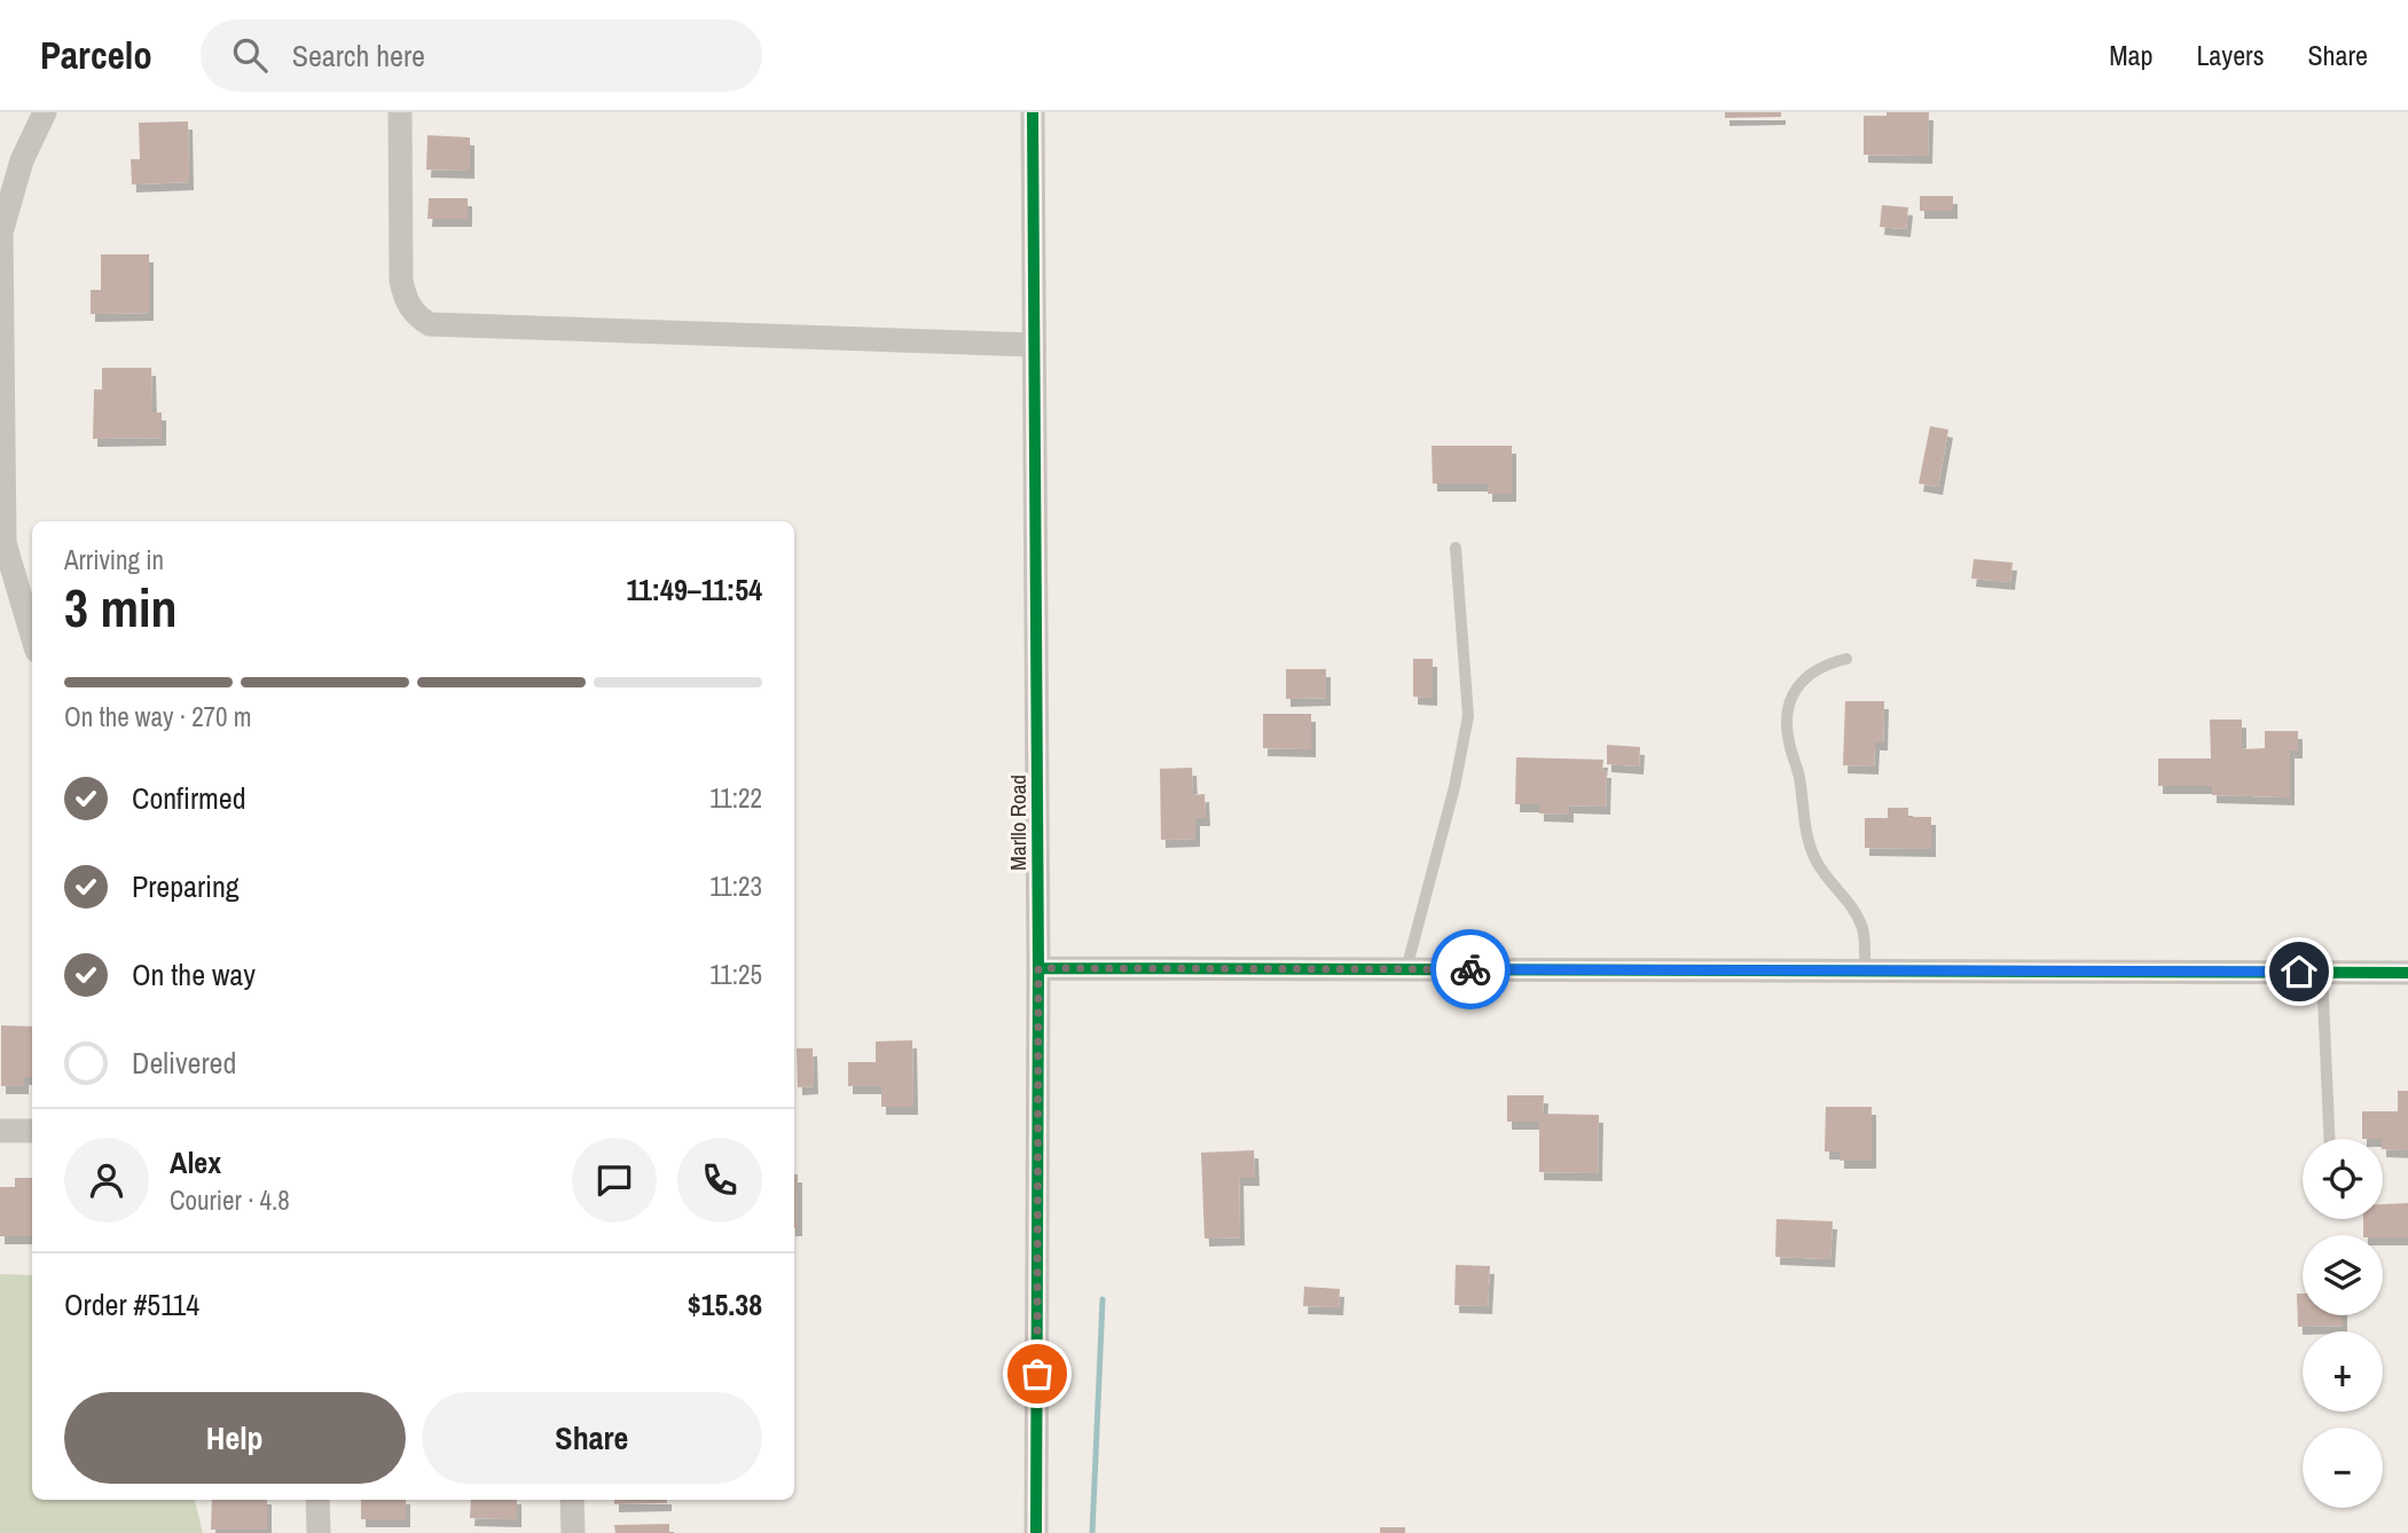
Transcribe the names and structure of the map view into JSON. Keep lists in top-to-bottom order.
{
  "streets": {
    "street": ["Marllo Road"]
  },
  "page": {
    "header": "Parcelo",
    "search": "Search here",
    "nav": ["Map", "Layers", "Share"],
    "heading": ["3 min", "Arriving in", "11:49–11:54"],
    "panel": [
      "Alex",
      "Courier · 4.8",
      "Order #5114",
      "$15.38"
    ],
    "bar": "On the way · 270 m",
    "list": [
      ["Confirmed", "11:22"],
      ["Preparing", "11:23"],
      ["On the way", "11:25"],
      "Delivered"
    ],
    "map_buttons": ["+", "−"],
    "buttons": ["Help", "Share"]
  }
}
